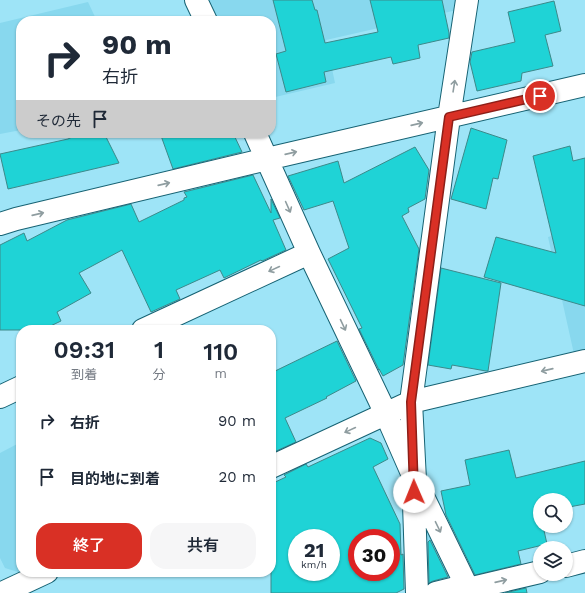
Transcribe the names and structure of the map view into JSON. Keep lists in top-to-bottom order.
{
  "page": {
    "turn": ["90 m", "右折"],
    "then": "その先",
    "eta": [
      "09:31",
      "到着",
      "1",
      "分",
      "110",
      "m"
    ],
    "list": [
      {
        "name": "右折",
        "value": "90 m"
      },
      {
        "name": "目的地に到着",
        "value": "20 m"
      }
    ],
    "buttons": ["終了", "共有"],
    "speed": "21 km/h",
    "limit": "30"
  }
}
